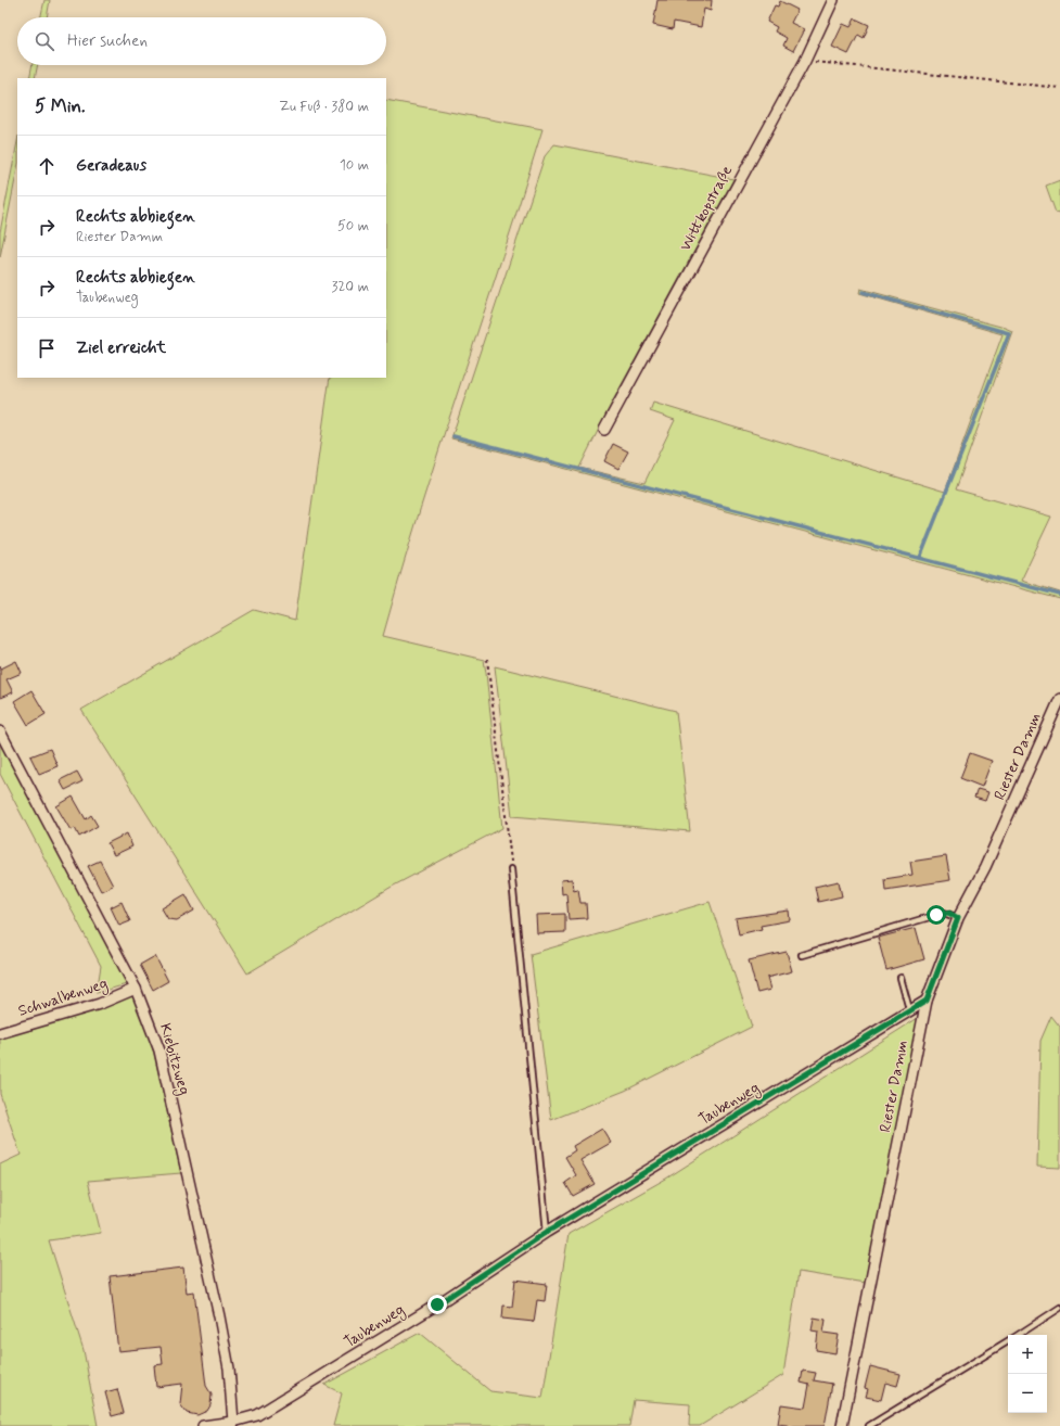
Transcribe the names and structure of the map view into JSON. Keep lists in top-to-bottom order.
{
  "streets": {
    "street": [
      "Wittkopstraße",
      "Riester Damm",
      "Schwalbenweg",
      "Kiebitzweg",
      "Taubenweg"
    ]
  },
  "crossings": [
    ["Riester Damm", "Taubenweg"],
    ["Schwalbenweg", "Kiebitzweg"],
    ["Kiebitzweg", "Taubenweg"]
  ],
  "page": {
    "search": "Hier suchen",
    "heading": ["5 Min.", "Zu Fuß · 380 m"],
    "list": [
      ["Geradeaus", "10 m"],
      ["Rechts abbiegen", "Riester Damm", "50 m"],
      ["Rechts abbiegen", "Taubenweg", "320 m"],
      "Ziel erreicht"
    ],
    "map_buttons": ["+", "−"]
  }
}
